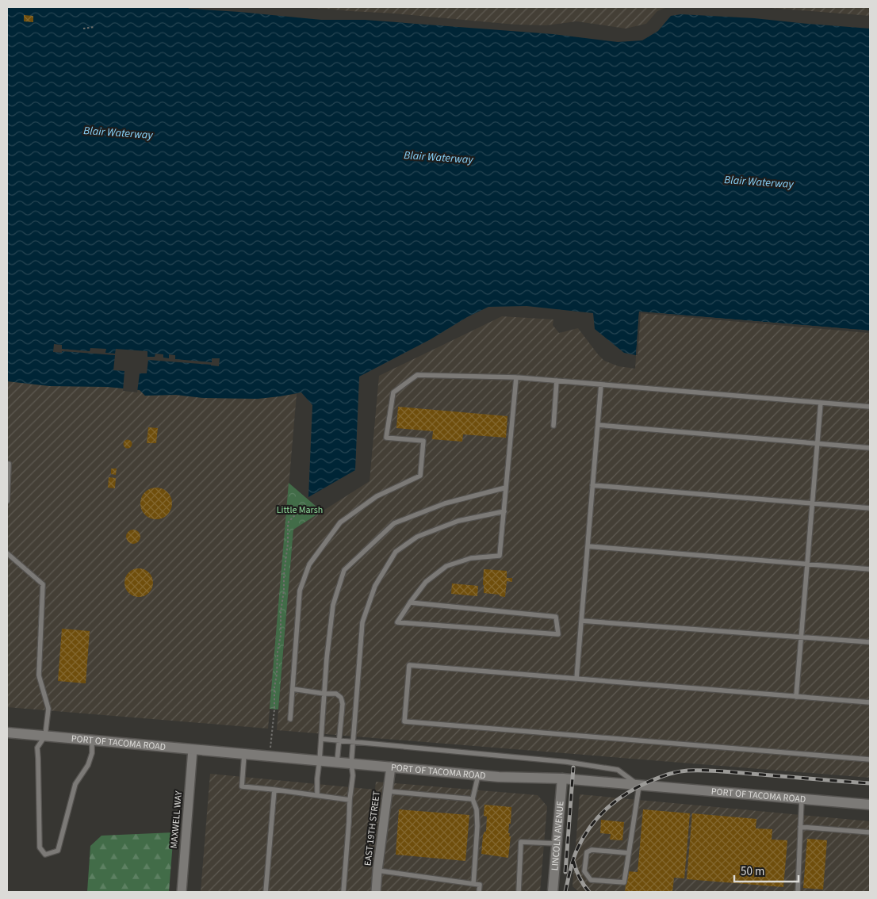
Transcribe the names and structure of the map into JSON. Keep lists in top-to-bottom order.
{
  "streets": {
    "main road": ["PORT OF TACOMA ROAD", "LINCOLN AVENUE"],
    "street": ["MAXWELL WAY", "EAST 19TH STREET"]
  },
  "crossings": [
    ["PORT OF TACOMA ROAD", "MAXWELL WAY"],
    ["PORT OF TACOMA ROAD", "EAST 19TH STREET"],
    ["PORT OF TACOMA ROAD", "LINCOLN AVENUE"]
  ],
  "water": ["Blair Waterway"],
  "parks": ["Little Marsh"],
  "scale_bar": "50 m"
}
